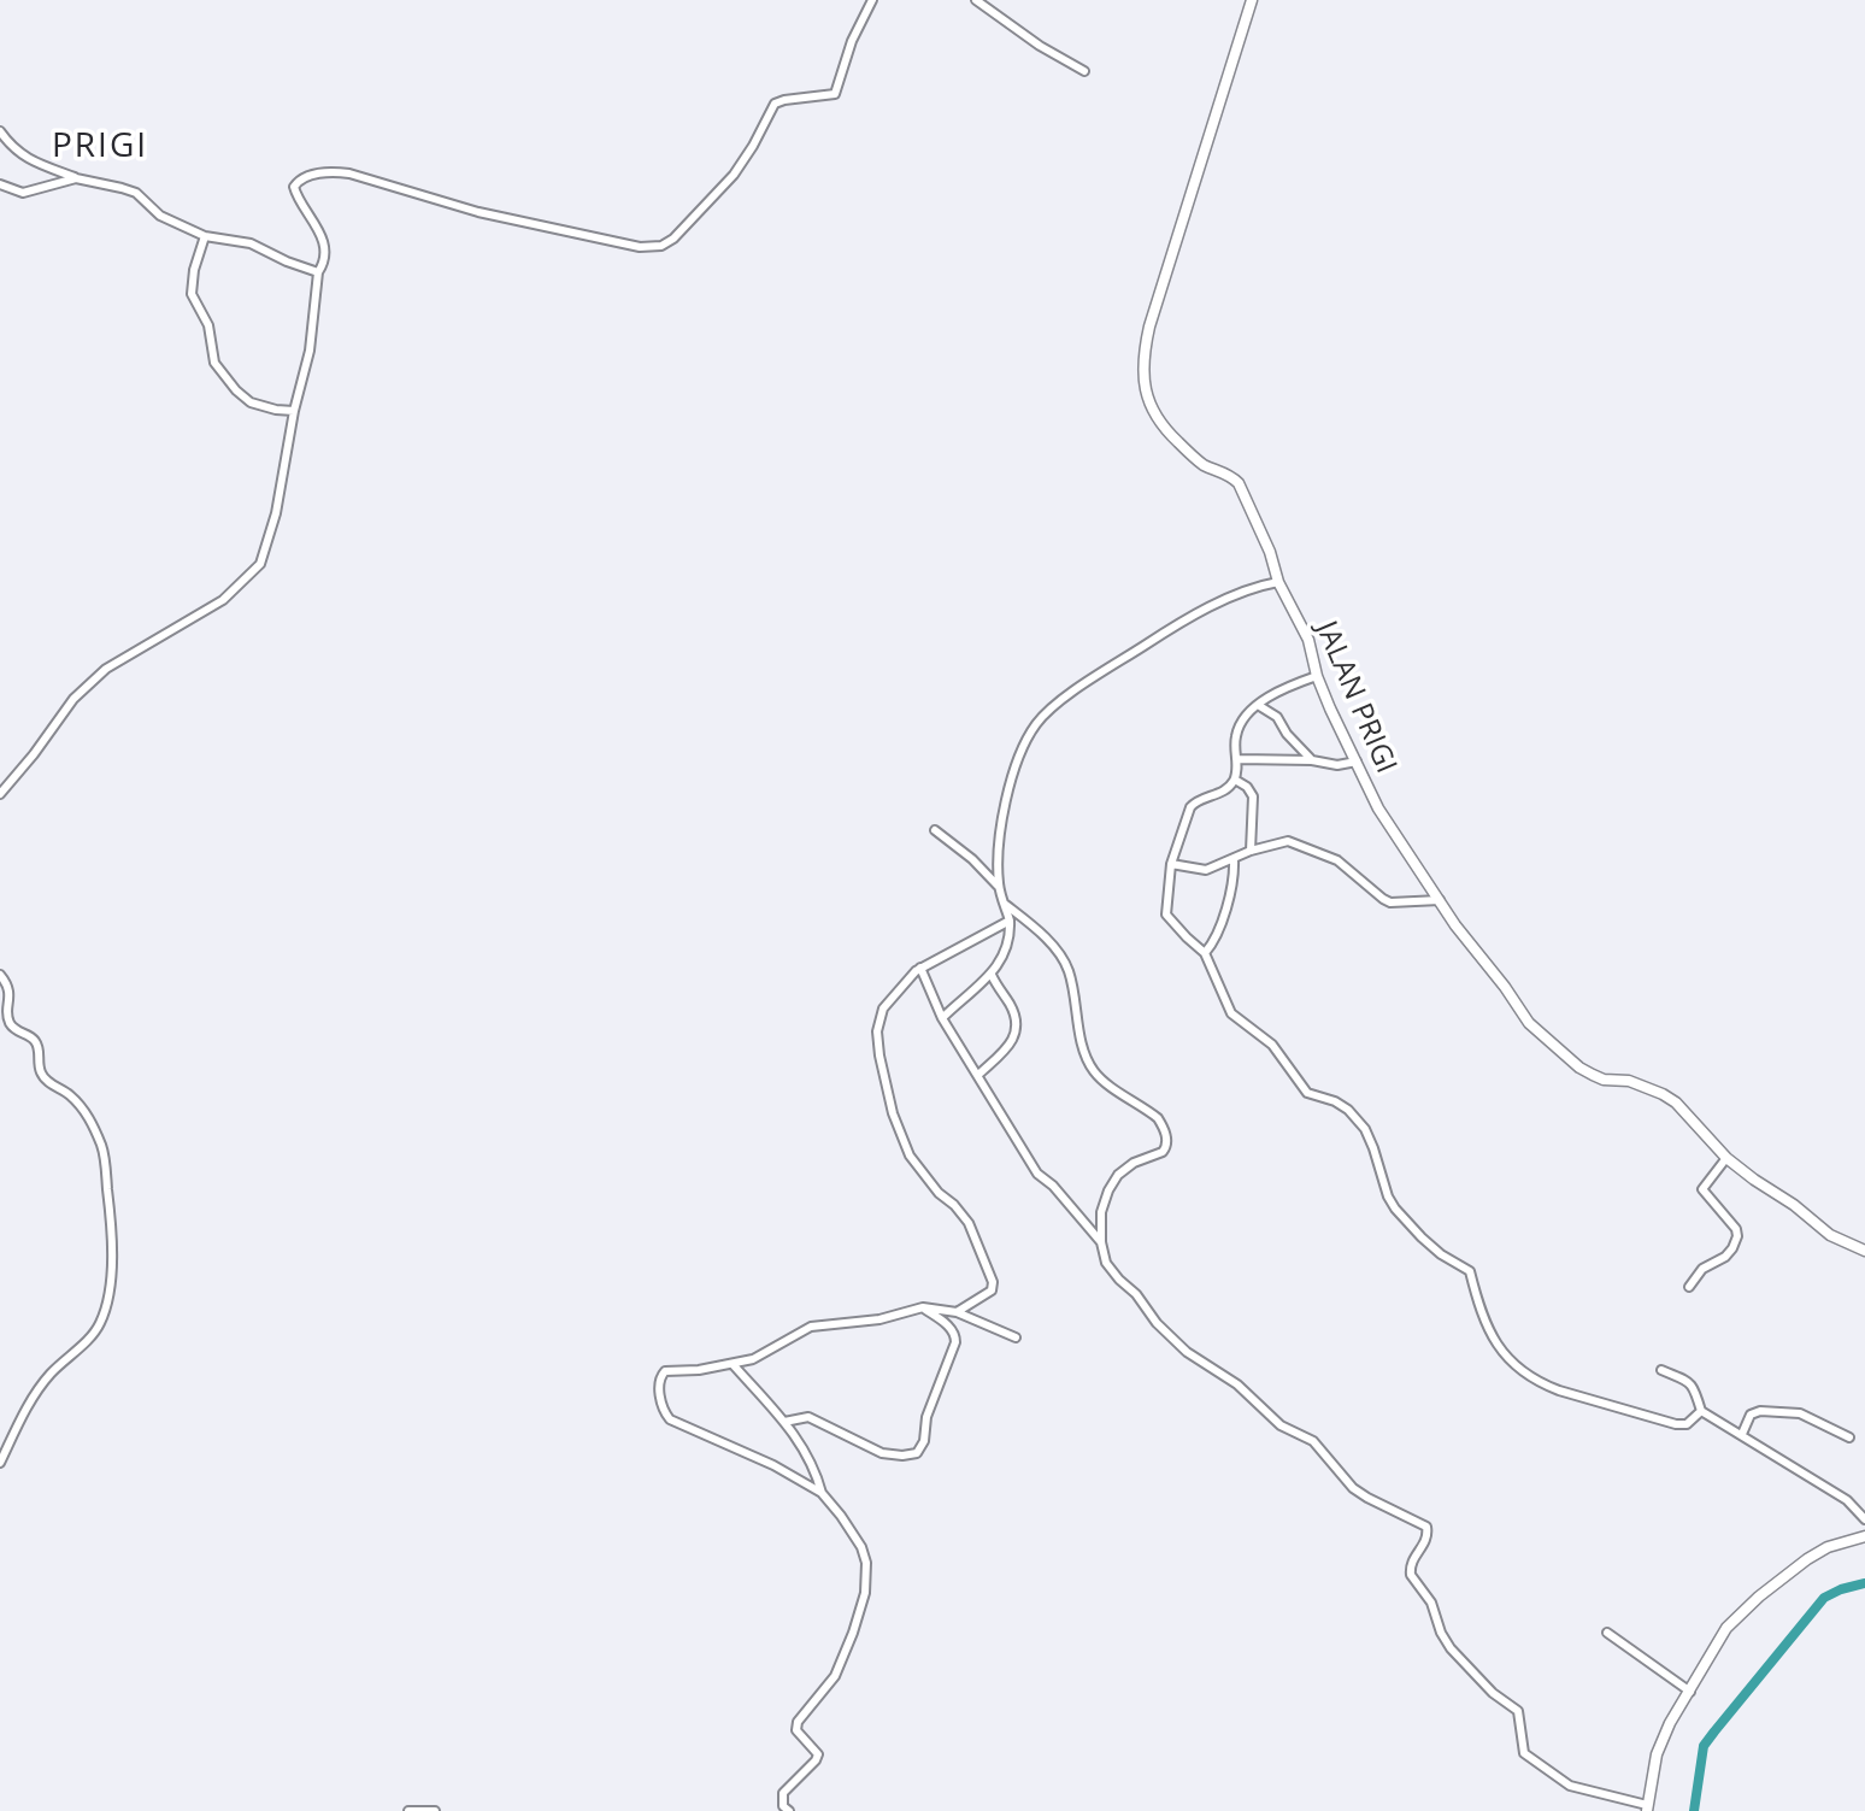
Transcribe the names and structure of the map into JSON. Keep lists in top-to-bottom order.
{
  "streets": {
    "street": ["JALAN PRIGI"]
  },
  "districts": ["PRIGI"]
}
